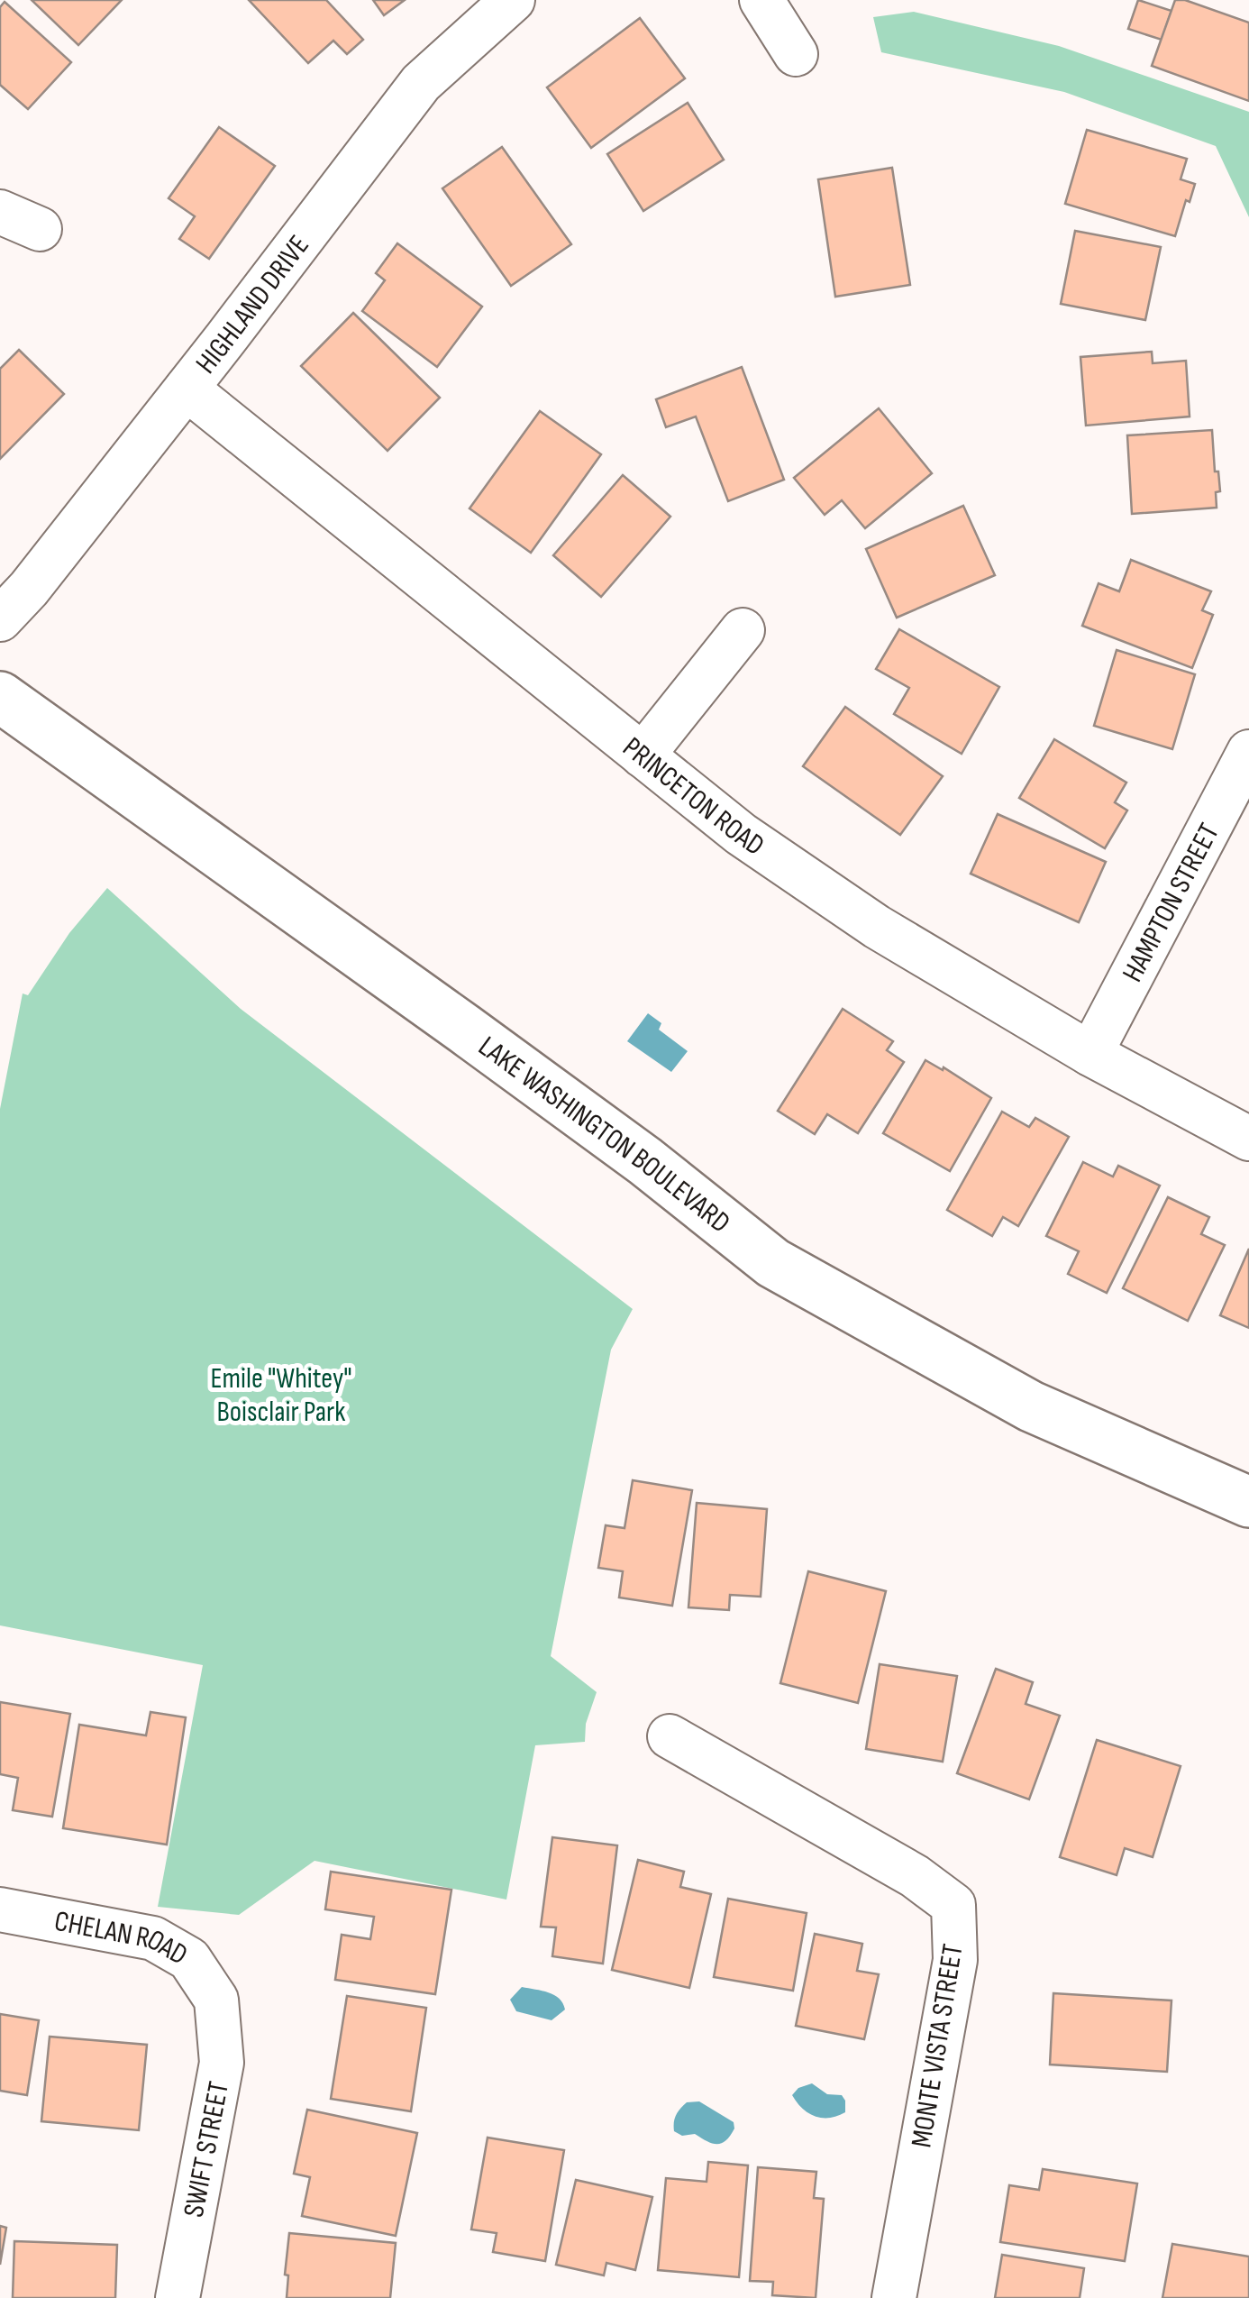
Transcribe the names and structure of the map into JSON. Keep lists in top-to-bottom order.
{
  "streets": {
    "street": [
      "HIGHLAND DRIVE",
      "PRINCETON ROAD",
      "HAMPTON STREET",
      "LAKE WASHINGTON BOULEVARD",
      "CHELAN ROAD",
      "MONTE VISTA STREET",
      "SWIFT STREET"
    ]
  },
  "crossings": [
    ["HIGHLAND DRIVE", "PRINCETON ROAD"],
    ["PRINCETON ROAD", "HAMPTON STREET"],
    ["CHELAN ROAD", "SWIFT STREET"]
  ],
  "parks": ["Emile \"Whitey\" Boisclair Park"]
}
